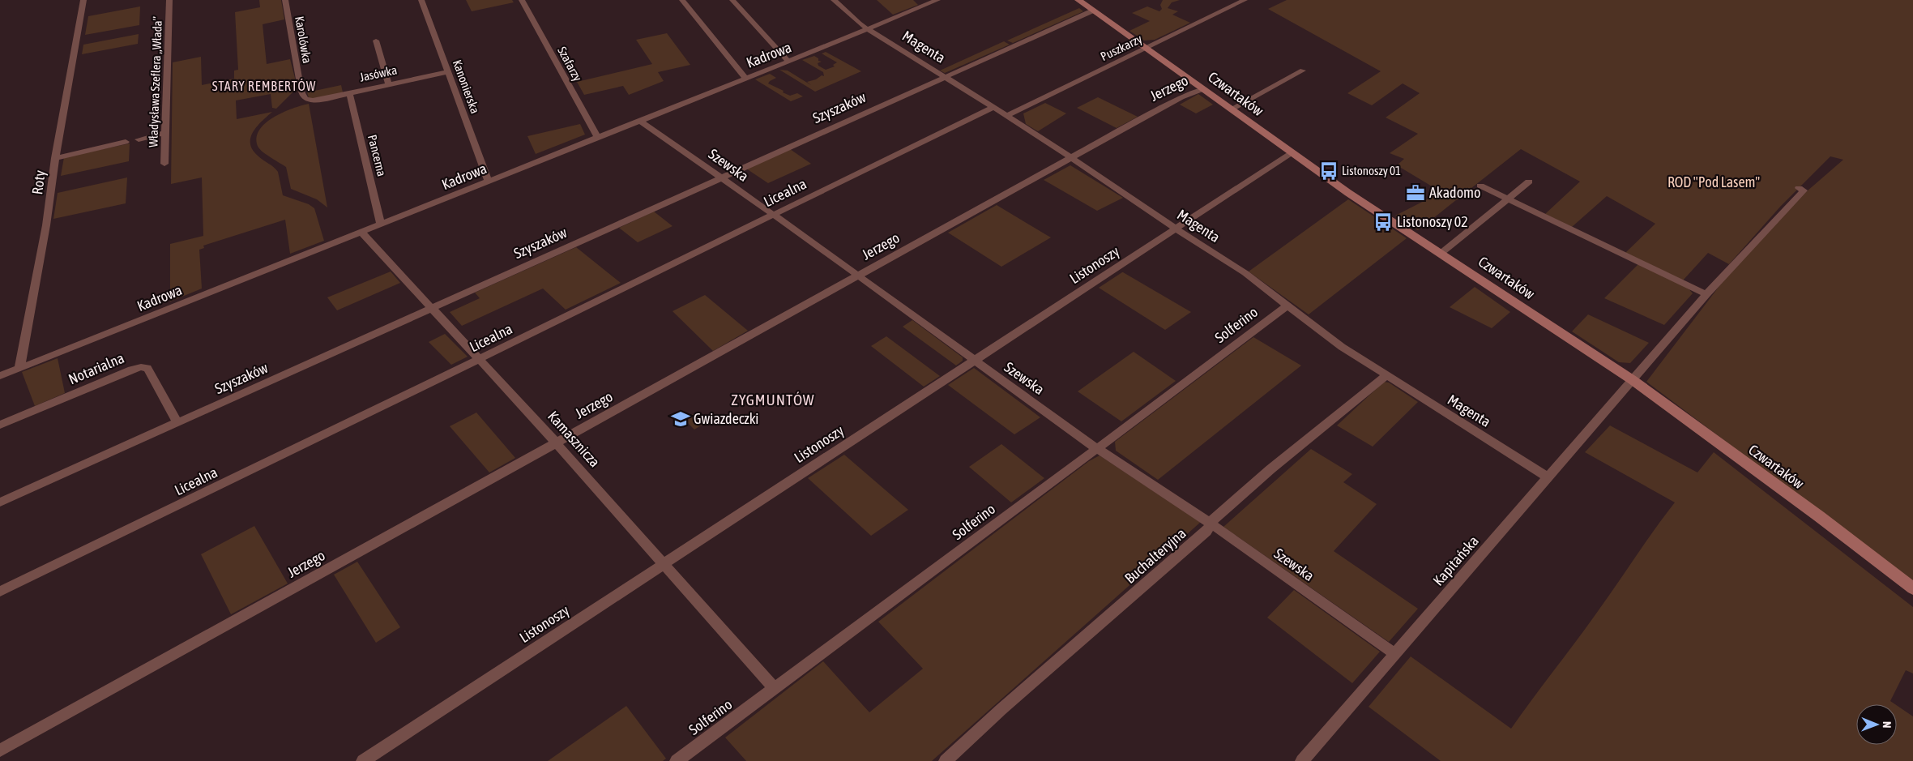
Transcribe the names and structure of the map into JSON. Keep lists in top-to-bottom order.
{
  "streets": {
    "street": [
      "Karolówka",
      "Magenta",
      "Puszkarzy",
      "Kadrowa",
      "Szafarzy",
      "Jasówka",
      "Władysława Szeflera „Włada”",
      "Kanonierska",
      "Jerzego",
      "Czwartaków",
      "Szyszaków",
      "Pancerna",
      "Szewska",
      "Roty",
      "Licealna",
      "Listonoszy",
      "Solferino",
      "Notarialna",
      "Kamasznicza",
      "Buchalteryjna",
      "Kapitańska"
    ]
  },
  "crossings": [
    ["Karolówka", "Jasówka"],
    ["Magenta", "Puszkarzy"],
    ["Magenta", "Kadrowa"],
    ["Magenta", "Jerzego"],
    ["Magenta", "Szyszaków"],
    ["Magenta", "Licealna"],
    ["Magenta", "Listonoszy"],
    ["Magenta", "Solferino"],
    ["Magenta", "Buchalteryjna"],
    ["Magenta", "Kapitańska"],
    ["Puszkarzy", "Czwartaków"],
    ["Kadrowa", "Szafarzy"],
    ["Kadrowa", "Kanonierska"],
    ["Kadrowa", "Pancerna"],
    ["Kadrowa", "Szewska"],
    ["Kadrowa", "Roty"],
    ["Kadrowa", "Kamasznicza"],
    ["Jasówka", "Kanonierska"],
    ["Jasówka", "Pancerna"],
    ["Jerzego", "Czwartaków"],
    ["Jerzego", "Szewska"],
    ["Jerzego", "Kamasznicza"],
    ["Czwartaków", "Szyszaków"],
    ["Czwartaków", "Listonoszy"],
    ["Czwartaków", "Kapitańska"],
    ["Szyszaków", "Szewska"],
    ["Szyszaków", "Notarialna"],
    ["Szyszaków", "Kamasznicza"],
    ["Szewska", "Licealna"],
    ["Szewska", "Listonoszy"],
    ["Szewska", "Solferino"],
    ["Szewska", "Buchalteryjna"],
    ["Szewska", "Kapitańska"],
    ["Licealna", "Kamasznicza"],
    ["Listonoszy", "Kamasznicza"],
    ["Solferino", "Kamasznicza"]
  ],
  "districts": ["STARY REMBERTÓW", "ZYGMUNTÓW"],
  "parks": ["ROD \"Pod Lasem\""],
  "places": {
    "bus stop": ["Listonoszy 01", "Listonoszy 02"],
    "office": ["Akadomo"],
    "school or university": ["Gwiazdeczki"]
  },
  "north": "right"
}
